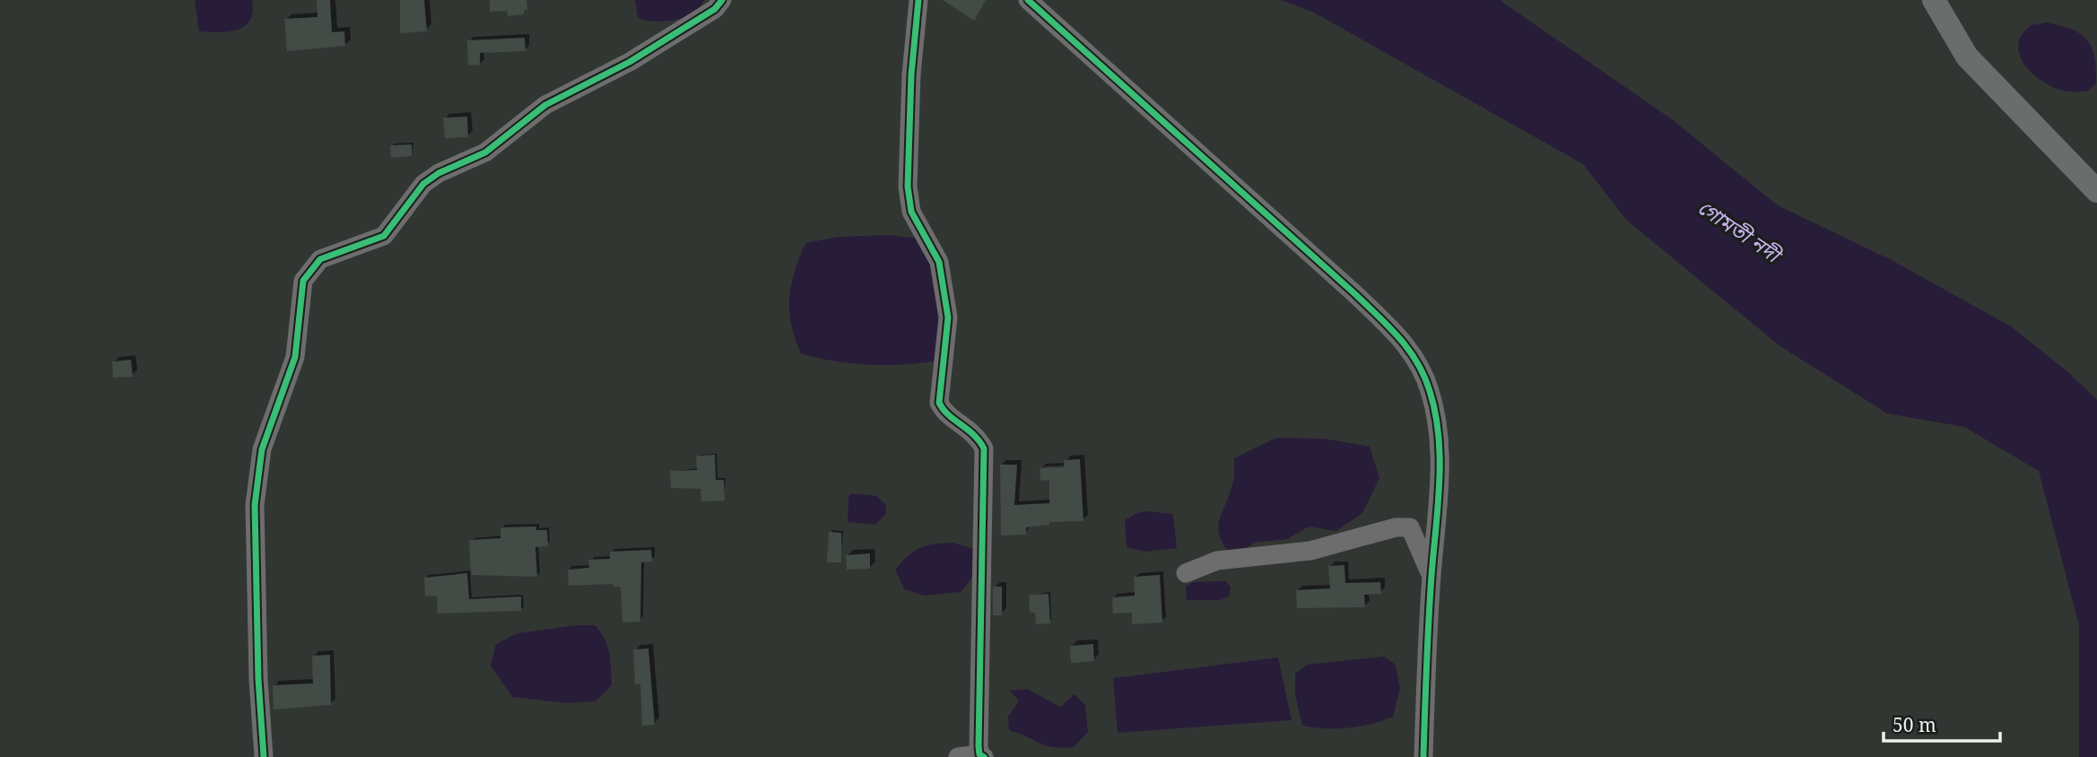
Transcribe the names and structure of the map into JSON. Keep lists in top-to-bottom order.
{
  "water": ["গোমতী নদী"],
  "scale_bar": "50 m"
}
